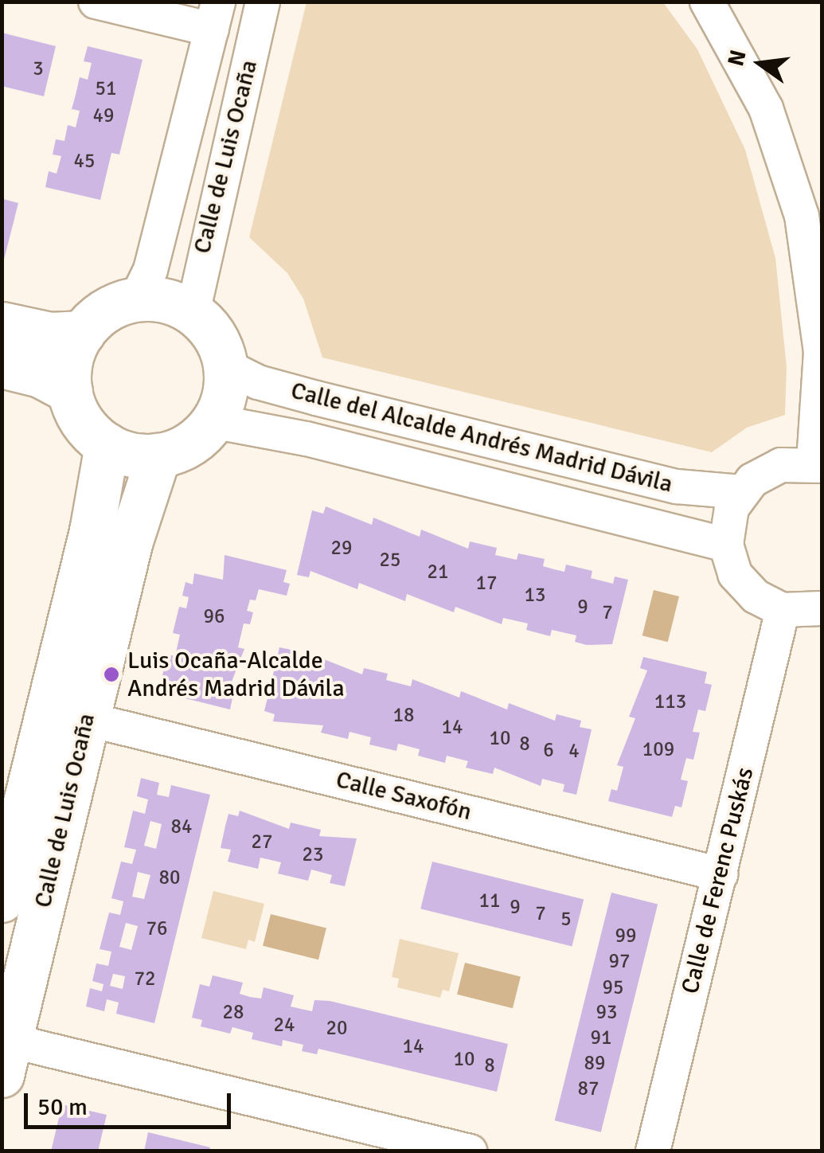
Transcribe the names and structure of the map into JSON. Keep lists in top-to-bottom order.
{
  "streets": {
    "main road": ["Calle de Luis Ocaña"],
    "street": ["Calle del Alcalde Andrés Madrid Dávila", "Calle Saxofón", "Calle de Ferenc Puskás"]
  },
  "crossings": [
    ["Calle de Luis Ocaña", "Calle del Alcalde Andrés Madrid Dávila"],
    ["Calle de Luis Ocaña", "Calle Saxofón"],
    ["Calle Saxofón", "Calle de Ferenc Puskás"]
  ],
  "places": ["Luis Ocaña-Alcalde Andrés Madrid Dávila"],
  "house_numbers": [
    "3",
    "51",
    "49",
    "45",
    "29",
    "25",
    "21",
    "17",
    "13",
    "9",
    "7",
    "96",
    "113",
    "18",
    "14",
    "10",
    "8",
    "109",
    "6",
    "4",
    "84",
    "27",
    "23",
    "80",
    "11",
    "9",
    "7",
    "5",
    "76",
    "99",
    "97",
    "72",
    "95",
    "28",
    "93",
    "24",
    "20",
    "91",
    "14",
    "10",
    "89",
    "8",
    "87"
  ],
  "scale_bar": "50 m",
  "north": "left"
}
